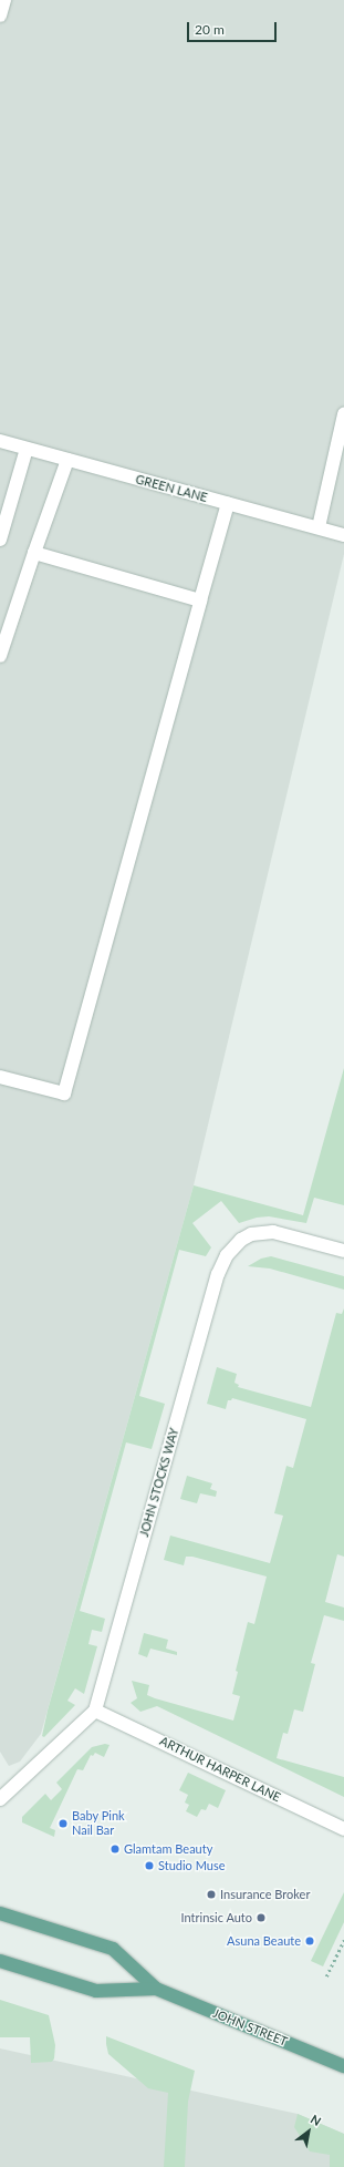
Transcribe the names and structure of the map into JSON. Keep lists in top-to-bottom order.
{
  "streets": {
    "main road": ["JOHN STREET"],
    "street": ["GREEN LANE", "JOHN STOCKS WAY", "ARTHUR HARPER LANE"]
  },
  "crossings": [
    ["JOHN STOCKS WAY", "ARTHUR HARPER LANE"]
  ],
  "places": [
    "Baby Pink Nail Bar",
    "Glamtam Beauty",
    "Studio Muse",
    "Insurance Broker",
    "Intrinsic Auto",
    "Asuna Beaute"
  ],
  "scale_bar": "20 m",
  "north": "top right"
}
